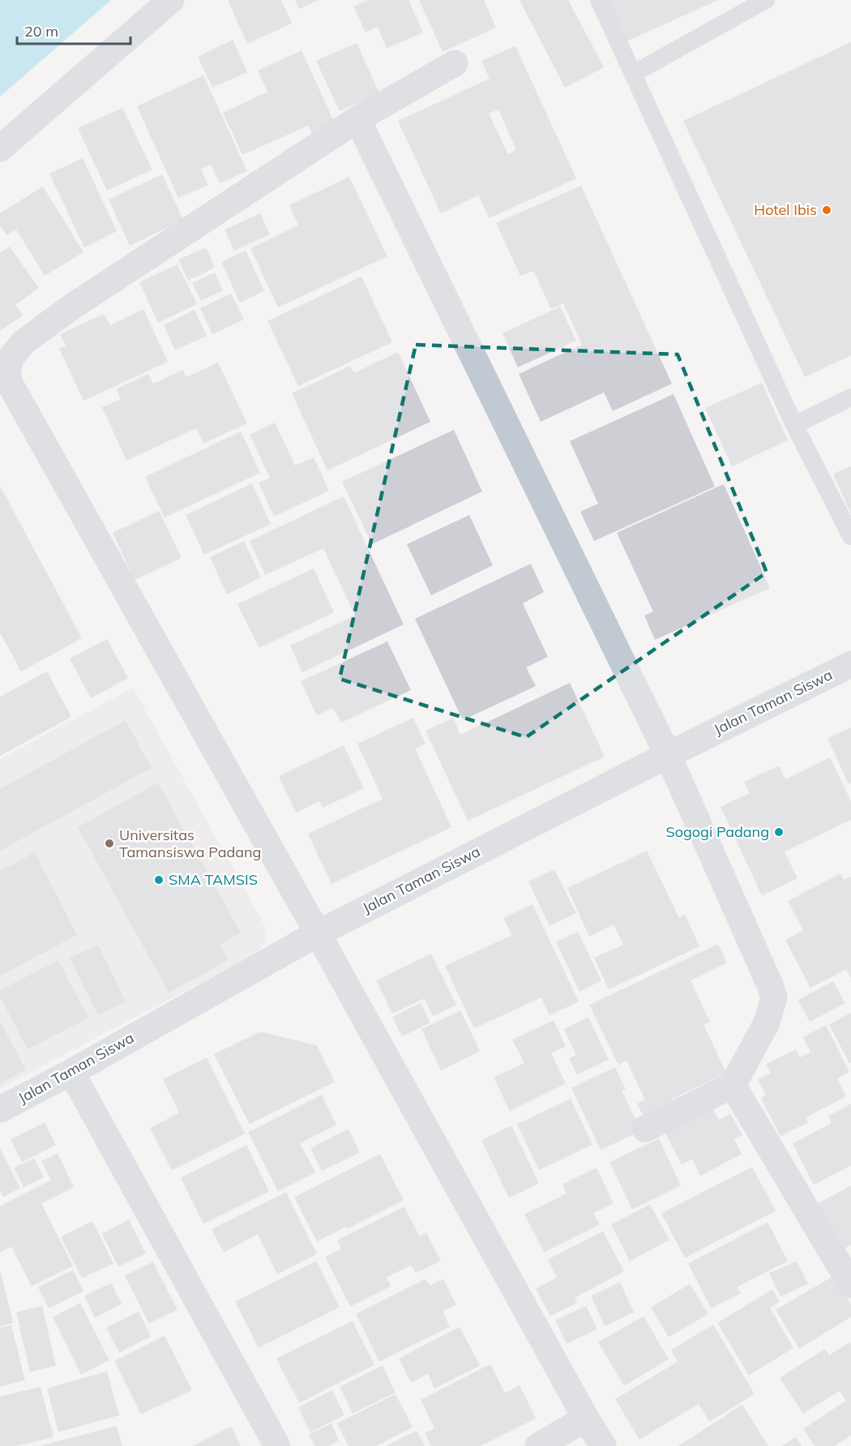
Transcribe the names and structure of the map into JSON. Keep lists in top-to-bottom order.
{
  "streets": {
    "street": ["Jalan Taman Siswa"]
  },
  "places": [
    "Hotel Ibis",
    "Sogogi Padang",
    "Universitas Tamansiswa Padang",
    "SMA TAMSIS"
  ],
  "scale_bar": "20 m"
}
